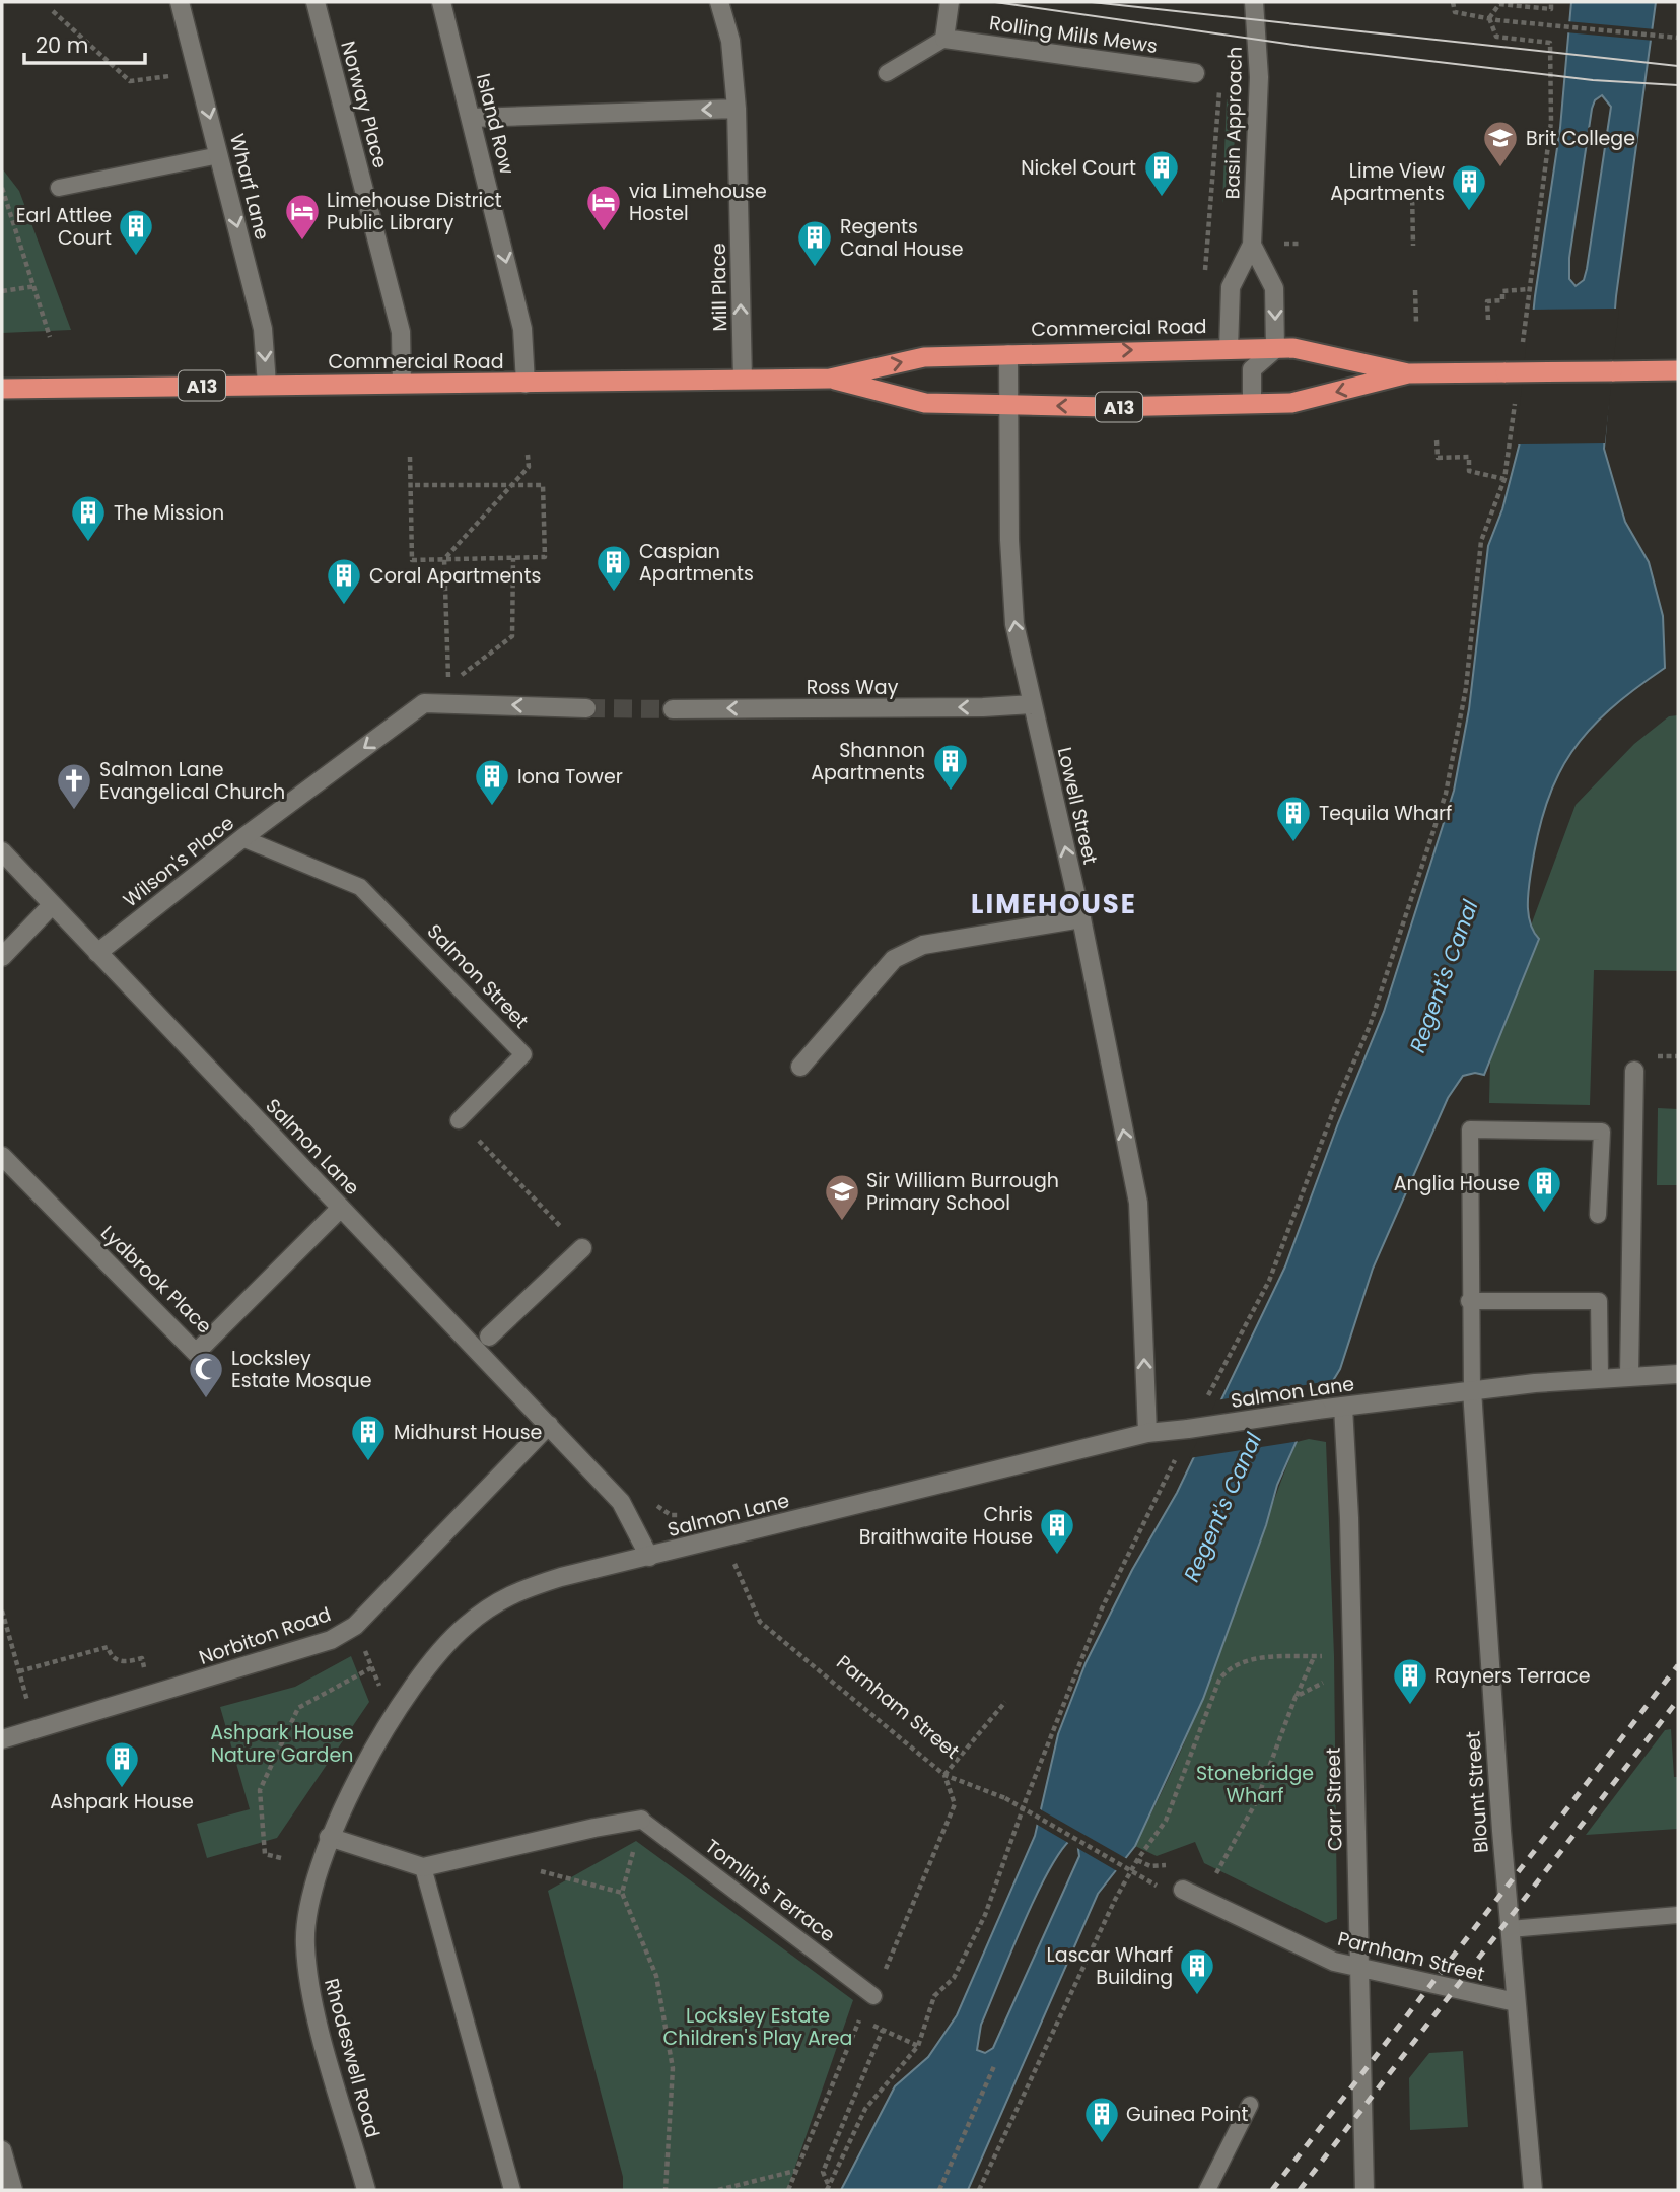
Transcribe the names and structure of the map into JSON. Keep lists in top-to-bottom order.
{
  "streets": {
    "highway": ["Commercial Road", "A13"],
    "street": [
      "Rolling Mills Mews",
      "Norway Place",
      "Basin Approach",
      "Island Row",
      "Wharf Lane",
      "Mill Place",
      "Ross Way",
      "Lowell Street",
      "Wilson's Place",
      "Salmon Lane",
      "Lydbrook Place",
      "Norbiton Road",
      "Parnham Street",
      "Blount Street",
      "Carr Street",
      "Rhodeswell Road"
    ],
    "lane": ["Salmon Street", "Tomlin's Terrace"]
  },
  "crossings": [
    ["Norway Place", "Commercial Road"],
    ["Basin Approach", "Commercial Road"],
    ["Island Row", "Commercial Road"],
    ["Wharf Lane", "Commercial Road"],
    ["Mill Place", "Commercial Road"],
    ["Commercial Road", "Lowell Street"],
    ["Ross Way", "Lowell Street"],
    ["Lowell Street", "Salmon Lane"],
    ["Wilson's Place", "Salmon Street"],
    ["Wilson's Place", "Salmon Lane"],
    ["Salmon Lane", "Lydbrook Place"],
    ["Salmon Lane", "Norbiton Road"],
    ["Salmon Lane", "Blount Street"],
    ["Salmon Lane", "Carr Street"],
    ["Salmon Lane", "Rhodeswell Road"],
    ["Parnham Street", "Blount Street"],
    ["Parnham Street", "Carr Street"]
  ],
  "one_way": [
    "Island Row",
    "Wharf Lane",
    "Mill Place",
    "Ross Way",
    "Lowell Street",
    "Wilson's Place"
  ],
  "districts": ["LIMEHOUSE"],
  "water": ["Regent's Canal"],
  "parks": ["Ashpark House Nature Garden", "Stonebridge Wharf", "Locksley Estate Children's Play Area"],
  "places": {
    "school or university": ["Brit College", "Sir William Burrough Primary School"],
    "building": [
      "Nickel Court",
      "Lime View Apartments",
      "Earl Attlee Court",
      "Regents Canal House",
      "The Mission",
      "Caspian Apartments",
      "Coral Apartments",
      "Shannon Apartments",
      "Iona Tower",
      "Tequila Wharf",
      "Anglia House",
      "Midhurst House",
      "Chris Braithwaite House",
      "Rayners Terrace",
      "Ashpark House",
      "Lascar Wharf Building",
      "Guinea Point"
    ],
    "hotel": ["via Limehouse Hostel", "Limehouse District Public Library"],
    "church": ["Salmon Lane Evangelical Church"],
    "mosque": ["Locksley Estate Mosque"]
  },
  "scale_bar": "20 m"
}
